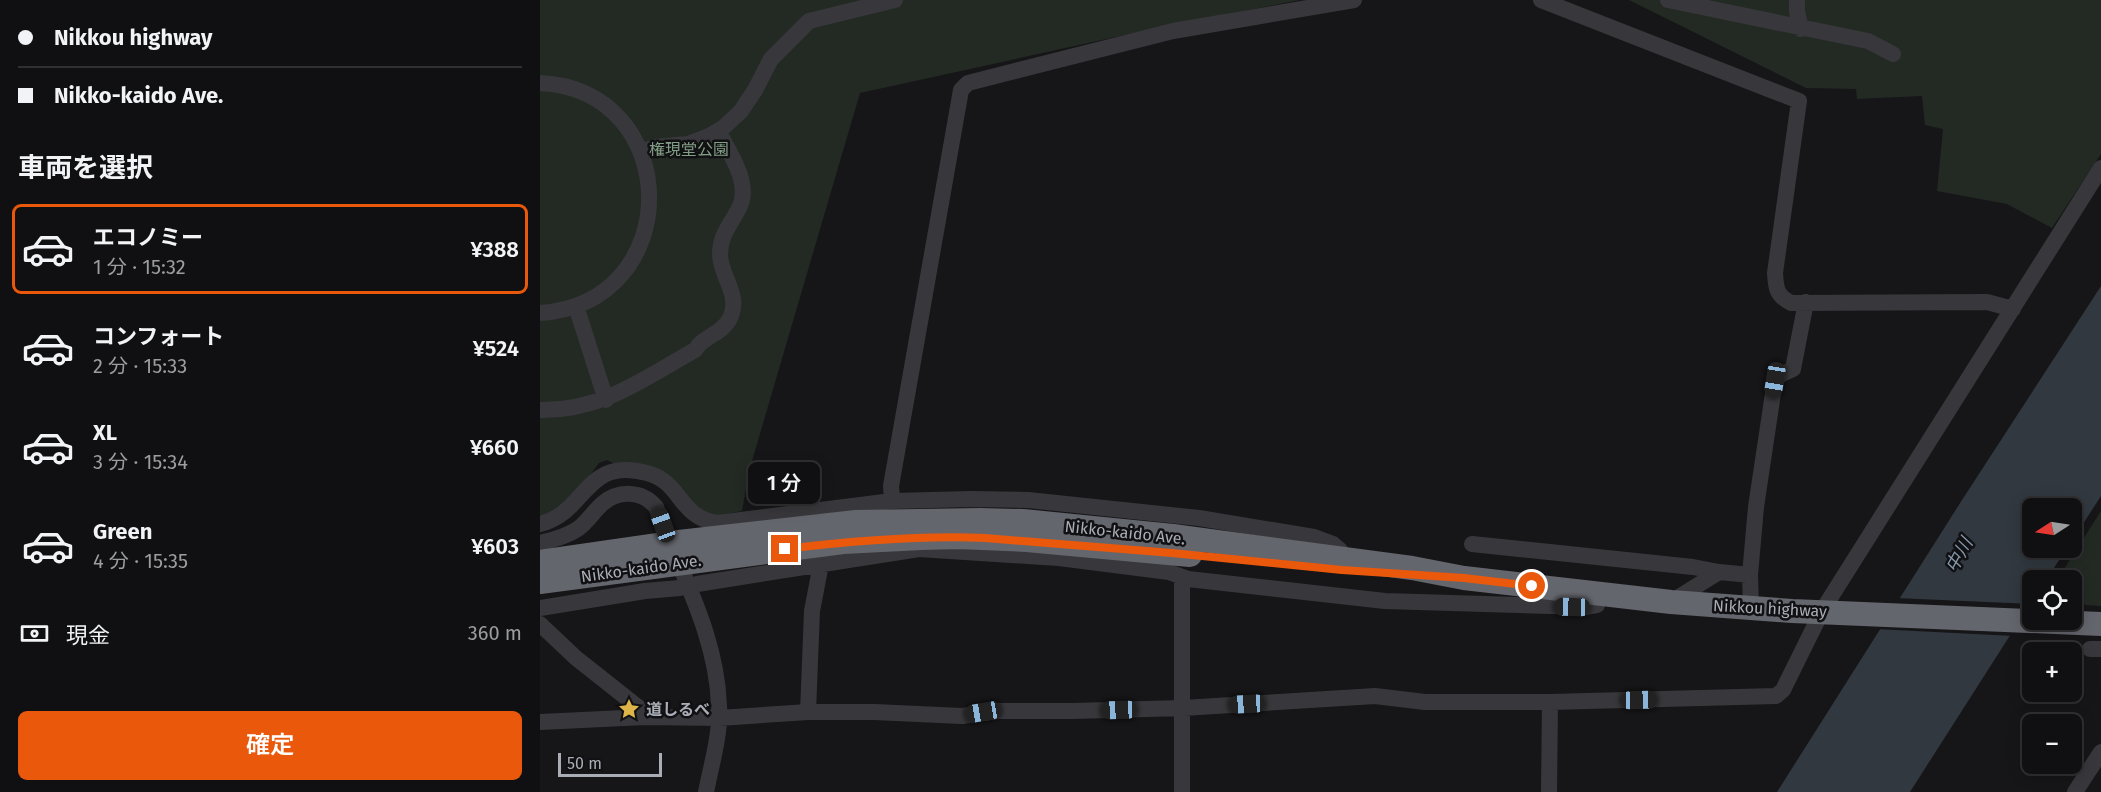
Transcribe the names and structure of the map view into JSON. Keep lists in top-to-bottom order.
{
  "streets": {
    "highway": ["Nikko-kaido Ave.", "Nikkou highway"]
  },
  "crossings": [
    ["Nikko-kaido Ave.", "Nikkou highway"]
  ],
  "water": ["中川"],
  "parks": ["権現堂公園"],
  "places": {
    "place": ["道しるべ"]
  },
  "scale_bar": "50 m",
  "north": "left",
  "page": {
    "banner": ["Nikkou highway", "Nikko-kaido Ave."],
    "heading": "車両を選択",
    "list": [
      {
        "name": "エコノミー",
        "note": "1 分 · 15:32",
        "value": "¥388"
      },
      {
        "name": "コンフォート",
        "note": "2 分 · 15:33",
        "value": "¥524"
      },
      {
        "name": "XL",
        "note": "3 分 · 15:34",
        "value": "¥660"
      },
      {
        "name": "Green",
        "note": "4 分 · 15:35",
        "value": "¥603"
      }
    ],
    "bubble": "1 分",
    "map_buttons": ["+", "−"],
    "pay": ["現金", "360 m"],
    "buttons": "確定",
    "scale": "50 m"
  }
}
